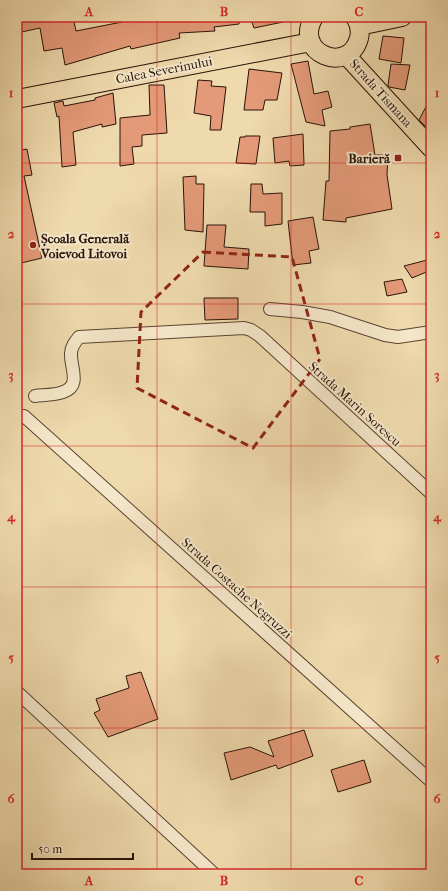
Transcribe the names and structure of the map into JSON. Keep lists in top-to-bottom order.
{
  "streets": {
    "main road": ["Calea Severinului", "Strada Tismana"],
    "street": ["Strada Marin Sorescu", "Strada Costache Negruzzi"]
  },
  "places": {
    "transit": ["Barieră"],
    "other": ["Școala Generală Voievod Litovoi"]
  },
  "scale_bar": "50 m",
  "grid": {
    "columns": ["A", "B", "C"],
    "rows": [
      "1",
      "2",
      "3",
      "4",
      "5",
      "6"
    ]
  }
}
